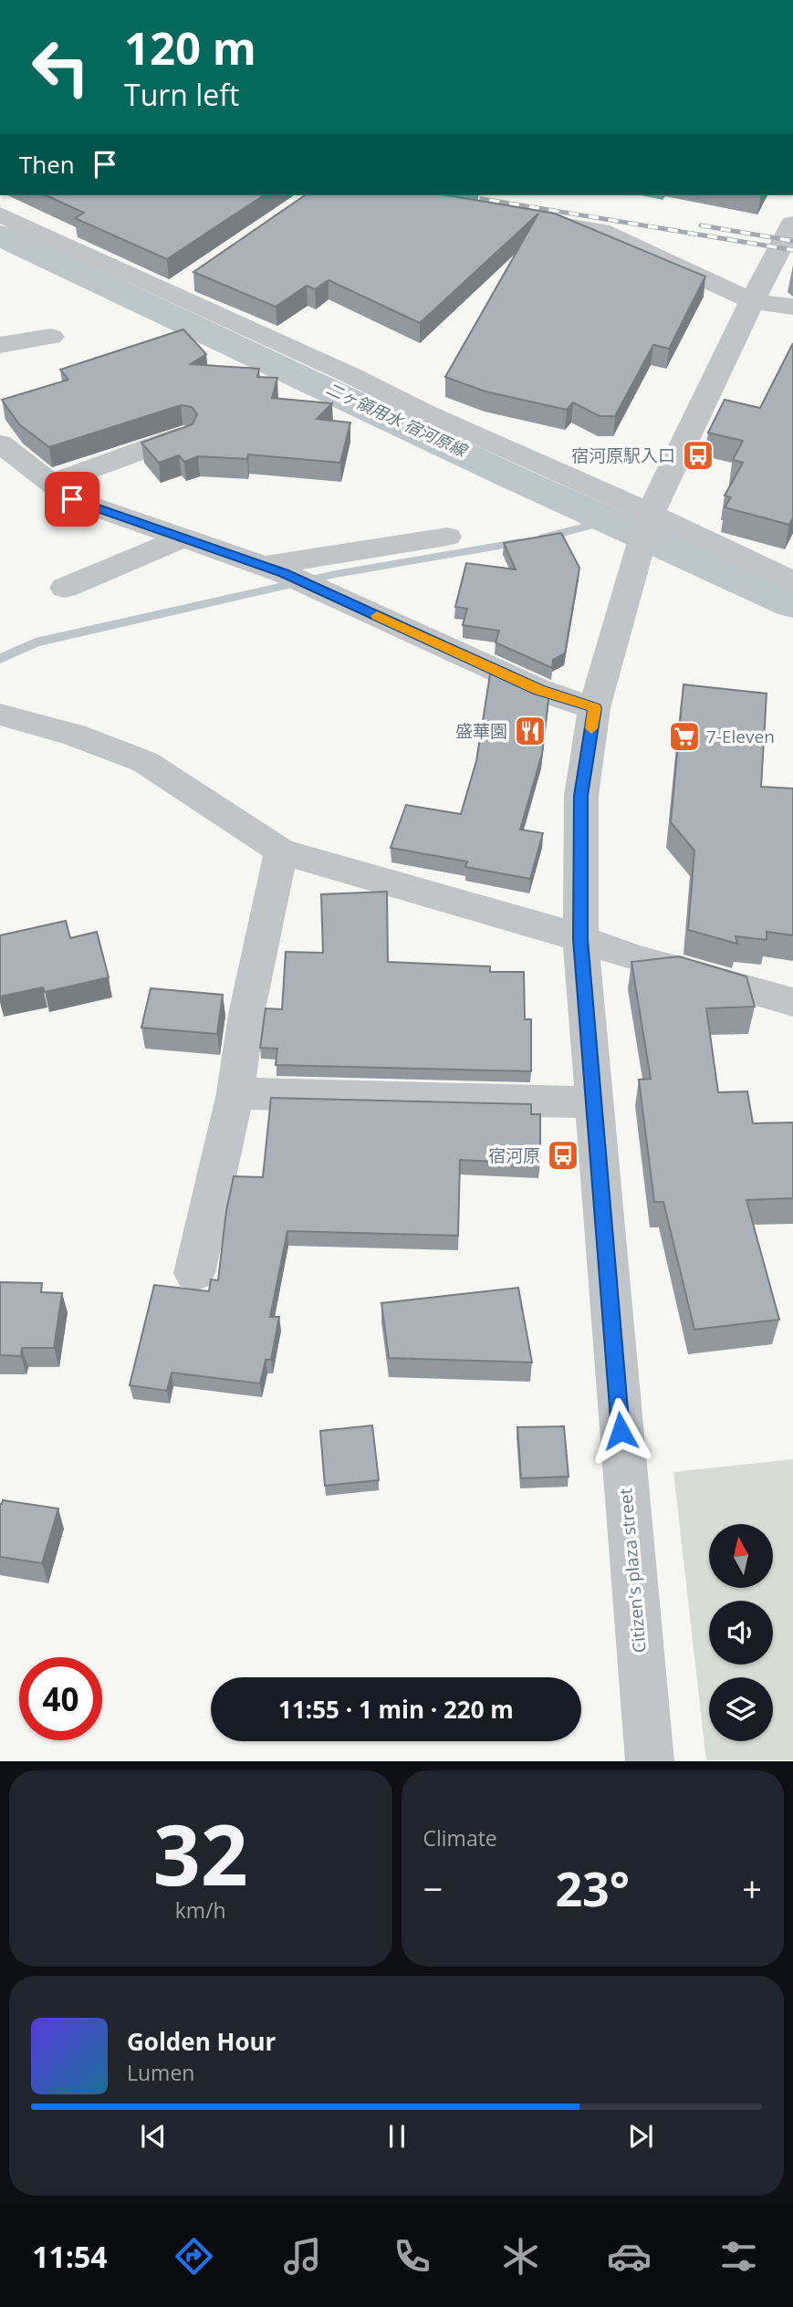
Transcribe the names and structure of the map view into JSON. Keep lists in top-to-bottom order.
{
  "streets": {
    "street": ["Citizen's plaza street"]
  },
  "water": ["二ヶ領用水 宿河原線"],
  "places": {
    "bus stop": ["宿河原駅入口", "宿河原"],
    "restaurant": ["盛華園"],
    "supermarket": ["7-Eleven"]
  },
  "north": "top",
  "page": {
    "turn": ["120 m", "Turn left"],
    "then": "Then",
    "limit": "40",
    "trip": "11:55 · 1 min · 220 m",
    "tile": [
      ["32", "km/h"],
      "Climate"
    ],
    "heat": ["−", "23°", "+"],
    "song": ["Golden Hour", "Lumen"],
    "tabs": "11:54"
  }
}
